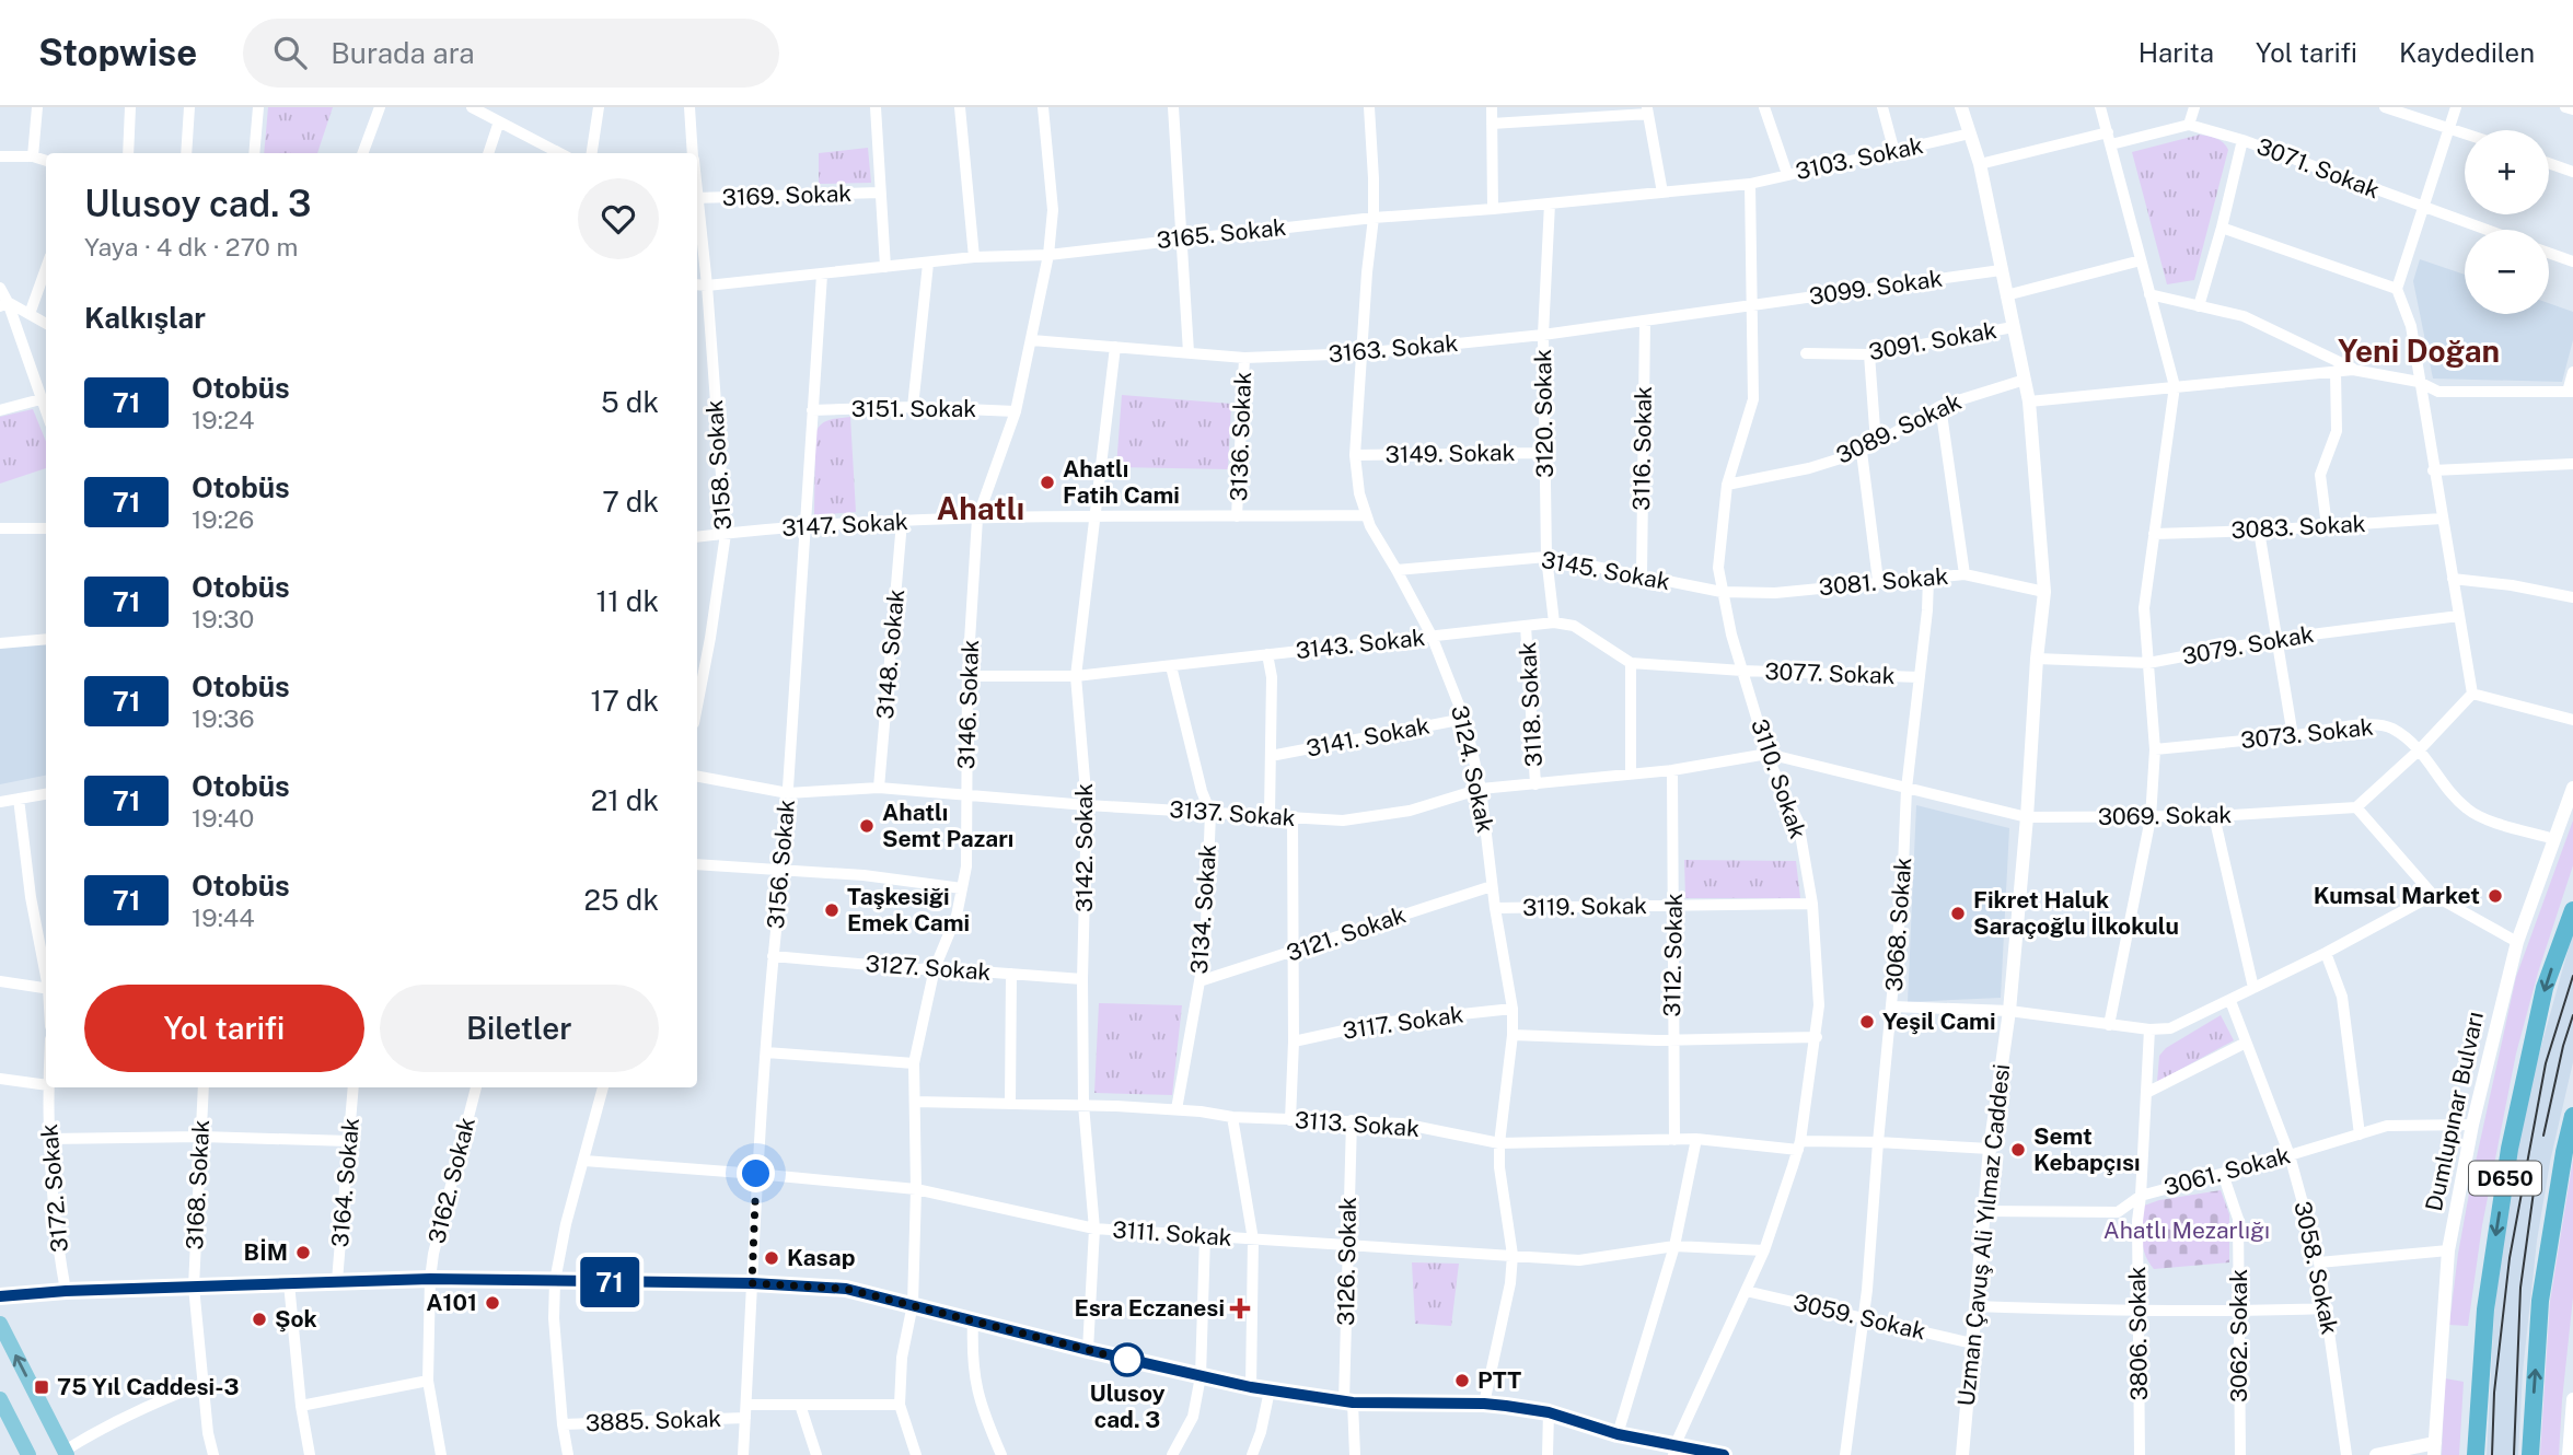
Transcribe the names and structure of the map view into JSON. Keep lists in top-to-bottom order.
{
  "streets": {
    "highway": ["D650"],
    "street": [
      "3103. Sokak",
      "3071. Sokak",
      "3169. Sokak",
      "3165. Sokak",
      "3099. Sokak",
      "3091. Sokak",
      "3163. Sokak",
      "3151. Sokak",
      "3120. Sokak",
      "3089. Sokak",
      "3136. Sokak",
      "3116. Sokak",
      "3149. Sokak",
      "3158. Sokak",
      "3147. Sokak",
      "3083. Sokak",
      "3145. Sokak",
      "3081. Sokak",
      "3143. Sokak",
      "3079. Sokak",
      "3148. Sokak",
      "3077. Sokak",
      "3146. Sokak",
      "3118. Sokak",
      "3073. Sokak",
      "3141. Sokak",
      "3124. Sokak",
      "3110. Sokak",
      "3137. Sokak",
      "3069. Sokak",
      "3142. Sokak",
      "3156. Sokak",
      "3119. Sokak",
      "3134. Sokak",
      "3068. Sokak",
      "3121. Sokak",
      "3112. Sokak",
      "3127. Sokak",
      "3117. Sokak",
      "Dumlupınar Bulvarı",
      "3113. Sokak",
      "3061. Sokak",
      "3162. Sokak",
      "3164. Sokak",
      "3168. Sokak",
      "3172. Sokak",
      "3111. Sokak",
      "Uzman Çavuş Ali Yılmaz Caddesi",
      "3126. Sokak",
      "3058. Sokak",
      "3059. Sokak",
      "3806. Sokak",
      "3062. Sokak",
      "3885. Sokak"
    ]
  },
  "crossings": [
    ["3103. Sokak", "3165. Sokak"],
    ["3103. Sokak", "3110. Sokak"],
    ["3103. Sokak", "Uzman Çavuş Ali Yılmaz Caddesi"],
    ["3165. Sokak", "3120. Sokak"],
    ["3165. Sokak", "3158. Sokak"],
    ["3165. Sokak", "3146. Sokak"],
    ["3165. Sokak", "3124. Sokak"],
    ["3165. Sokak", "3110. Sokak"],
    ["3165. Sokak", "3156. Sokak"],
    ["3099. Sokak", "3163. Sokak"],
    ["3099. Sokak", "3110. Sokak"],
    ["3099. Sokak", "Uzman Çavuş Ali Yılmaz Caddesi"],
    ["3091. Sokak", "Uzman Çavuş Ali Yılmaz Caddesi"],
    ["3163. Sokak", "3120. Sokak"],
    ["3163. Sokak", "3136. Sokak"],
    ["3163. Sokak", "3116. Sokak"],
    ["3163. Sokak", "3146. Sokak"],
    ["3163. Sokak", "3124. Sokak"],
    ["3163. Sokak", "3110. Sokak"],
    ["3163. Sokak", "3142. Sokak"],
    ["3151. Sokak", "3146. Sokak"],
    ["3151. Sokak", "3156. Sokak"],
    ["3120. Sokak", "3149. Sokak"],
    ["3120. Sokak", "3145. Sokak"],
    ["3120. Sokak", "3143. Sokak"],
    ["3089. Sokak", "3110. Sokak"],
    ["3089. Sokak", "Uzman Çavuş Ali Yılmaz Caddesi"],
    ["3136. Sokak", "3147. Sokak"],
    ["3116. Sokak", "3145. Sokak"],
    ["3149. Sokak", "3124. Sokak"],
    ["3158. Sokak", "3147. Sokak"],
    ["3147. Sokak", "3148. Sokak"],
    ["3147. Sokak", "3146. Sokak"],
    ["3147. Sokak", "3124. Sokak"],
    ["3147. Sokak", "3142. Sokak"],
    ["3147. Sokak", "3156. Sokak"],
    ["3145. Sokak", "3081. Sokak"],
    ["3145. Sokak", "3124. Sokak"],
    ["3145. Sokak", "3110. Sokak"],
    ["3081. Sokak", "3110. Sokak"],
    ["3081. Sokak", "3068. Sokak"],
    ["3081. Sokak", "Uzman Çavuş Ali Yılmaz Caddesi"],
    ["3143. Sokak", "3077. Sokak"],
    ["3143. Sokak", "3146. Sokak"],
    ["3143. Sokak", "3118. Sokak"],
    ["3143. Sokak", "3124. Sokak"],
    ["3143. Sokak", "3110. Sokak"],
    ["3143. Sokak", "3142. Sokak"],
    ["3143. Sokak", "3134. Sokak"],
    ["3079. Sokak", "Uzman Çavuş Ali Yılmaz Caddesi"],
    ["3148. Sokak", "3137. Sokak"],
    ["3077. Sokak", "3110. Sokak"],
    ["3077. Sokak", "3068. Sokak"],
    ["3146. Sokak", "3137. Sokak"],
    ["3146. Sokak", "3127. Sokak"],
    ["3146. Sokak", "3113. Sokak"],
    ["3146. Sokak", "3111. Sokak"],
    ["3146. Sokak", "3885. Sokak"],
    ["3118. Sokak", "3137. Sokak"],
    ["3073. Sokak", "Dumlupınar Bulvarı"],
    ["3141. Sokak", "3124. Sokak"],
    ["3124. Sokak", "3137. Sokak"],
    ["3124. Sokak", "3119. Sokak"],
    ["3124. Sokak", "3121. Sokak"],
    ["3124. Sokak", "3117. Sokak"],
    ["3124. Sokak", "3113. Sokak"],
    ["3124. Sokak", "3111. Sokak"],
    ["3110. Sokak", "3137. Sokak"],
    ["3110. Sokak", "3069. Sokak"],
    ["3110. Sokak", "3119. Sokak"],
    ["3110. Sokak", "3113. Sokak"],
    ["3110. Sokak", "3111. Sokak"],
    ["3110. Sokak", "3059. Sokak"],
    ["3137. Sokak", "3069. Sokak"],
    ["3137. Sokak", "3142. Sokak"],
    ["3137. Sokak", "3156. Sokak"],
    ["3137. Sokak", "3134. Sokak"],
    ["3137. Sokak", "3112. Sokak"],
    ["3069. Sokak", "3068. Sokak"],
    ["3069. Sokak", "Uzman Çavuş Ali Yılmaz Caddesi"],
    ["3142. Sokak", "3127. Sokak"],
    ["3142. Sokak", "3113. Sokak"],
    ["3142. Sokak", "3111. Sokak"],
    ["3156. Sokak", "3127. Sokak"],
    ["3156. Sokak", "3111. Sokak"],
    ["3156. Sokak", "3885. Sokak"],
    ["3119. Sokak", "3112. Sokak"],
    ["3134. Sokak", "3121. Sokak"],
    ["3134. Sokak", "3113. Sokak"],
    ["3068. Sokak", "3113. Sokak"],
    ["3068. Sokak", "3059. Sokak"],
    ["3112. Sokak", "3113. Sokak"],
    ["Dumlupınar Bulvarı", "3061. Sokak"],
    ["3113. Sokak", "Uzman Çavuş Ali Yılmaz Caddesi"],
    ["3113. Sokak", "3126. Sokak"],
    ["3061. Sokak", "Uzman Çavuş Ali Yılmaz Caddesi"],
    ["3061. Sokak", "3058. Sokak"],
    ["3061. Sokak", "3806. Sokak"],
    ["3061. Sokak", "3062. Sokak"],
    ["3111. Sokak", "3126. Sokak"],
    ["Uzman Çavuş Ali Yılmaz Caddesi", "3059. Sokak"]
  ],
  "districts": ["Yeni Doğan", "Ahatlı"],
  "parks": ["Ahatlı Mezarlığı"],
  "places": {
    "other": [
      "Ahatlı Fatih Cami",
      "Ahatlı Semt Pazarı",
      "Kumsal Market",
      "Taşkesiği Emek Cami",
      "Fikret Haluk Saraçoğlu İlkokulu",
      "Yeşil Cami",
      "Semt Kebapçısı",
      "BİM",
      "Kasap",
      "A101",
      "Şok",
      "Ulusoy cad. 3",
      "PTT"
    ],
    "health": ["Esra Eczanesi"],
    "transit": ["75 Yıl Caddesi-3"]
  },
  "lines": ["bus line 71"],
  "page": {
    "header": "Stopwise",
    "search": "Burada ara",
    "nav": ["Harita", "Yol tarifi", "Kaydedilen"],
    "on_map": "71",
    "map_buttons": ["+", "−"],
    "heading": [
      ["Ulusoy cad. 3", "Yaya · 4 dk · 270 m"],
      "Kalkışlar"
    ],
    "list": [
      {
        "mark": "71",
        "name": "Otobüs",
        "note": "19:24",
        "value": "5 dk"
      },
      {
        "mark": "71",
        "name": "Otobüs",
        "note": "19:26",
        "value": "7 dk"
      },
      {
        "mark": "71",
        "name": "Otobüs",
        "note": "19:30",
        "value": "11 dk"
      },
      {
        "mark": "71",
        "name": "Otobüs",
        "note": "19:36",
        "value": "17 dk"
      },
      {
        "mark": "71",
        "name": "Otobüs",
        "note": "19:40",
        "value": "21 dk"
      },
      {
        "mark": "71",
        "name": "Otobüs",
        "note": "19:44",
        "value": "25 dk"
      }
    ],
    "buttons": ["Yol tarifi", "Biletler"]
  }
}
